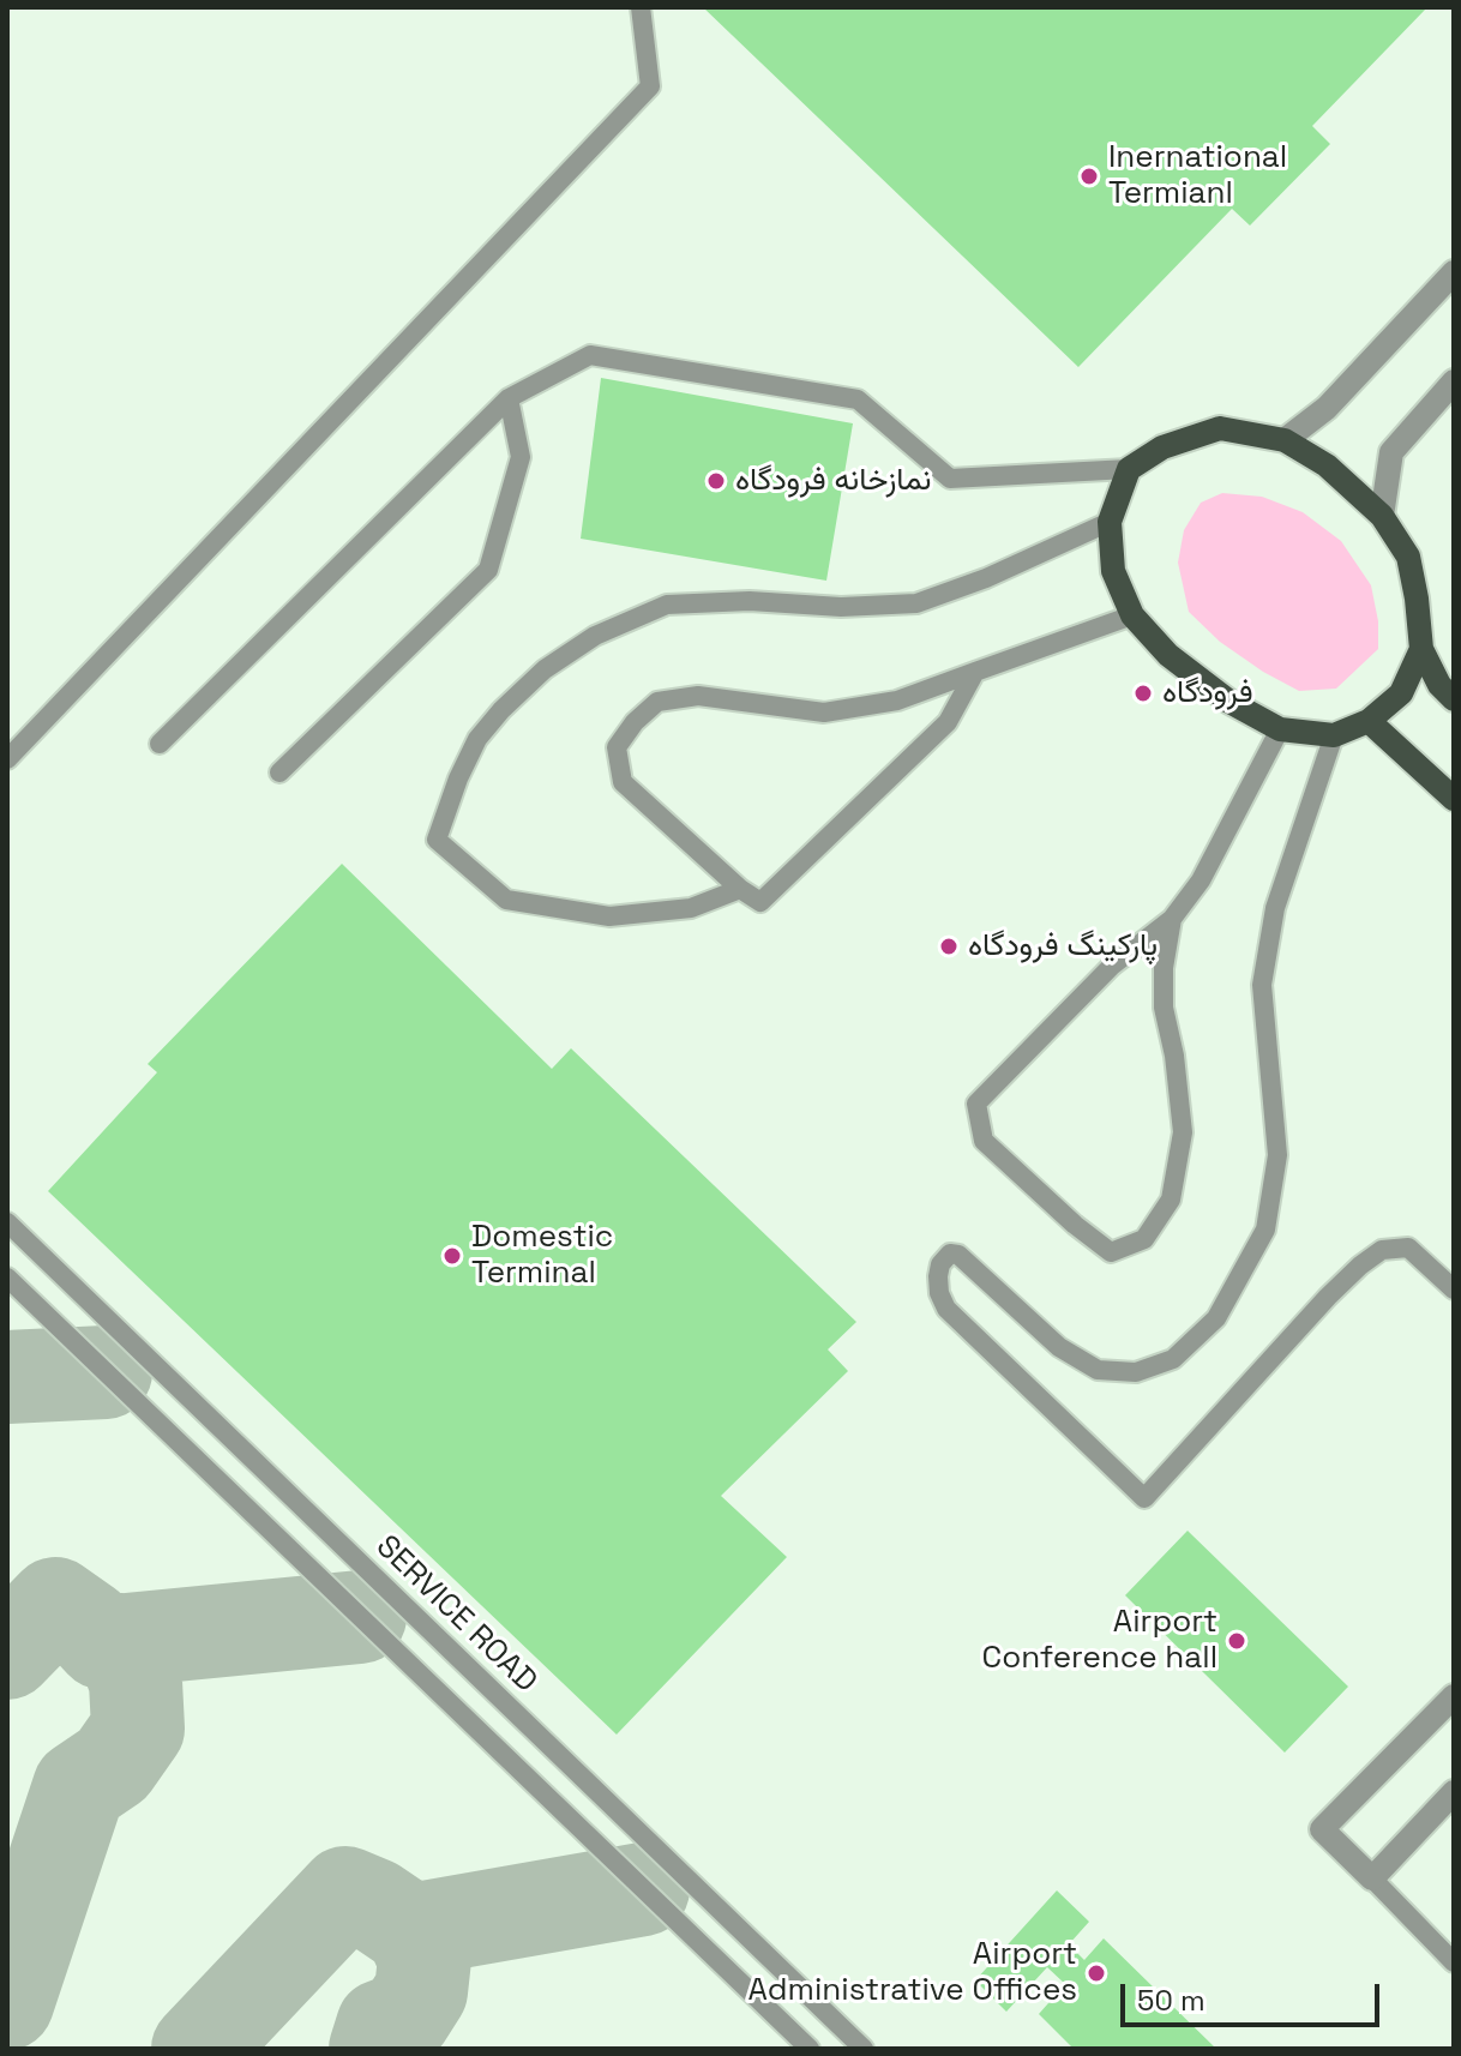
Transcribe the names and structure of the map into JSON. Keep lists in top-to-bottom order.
{
  "streets": {
    "lane": ["SERVICE ROAD"]
  },
  "places": [
    "Inernational Termianl",
    "نمازخانه فرودگاه",
    "فرودگاه",
    "پارکینگ فرودگاه",
    "Domestic Terminal",
    "Airport Conference hall",
    "Airport Administrative Offices"
  ],
  "scale_bar": "50 m"
}
